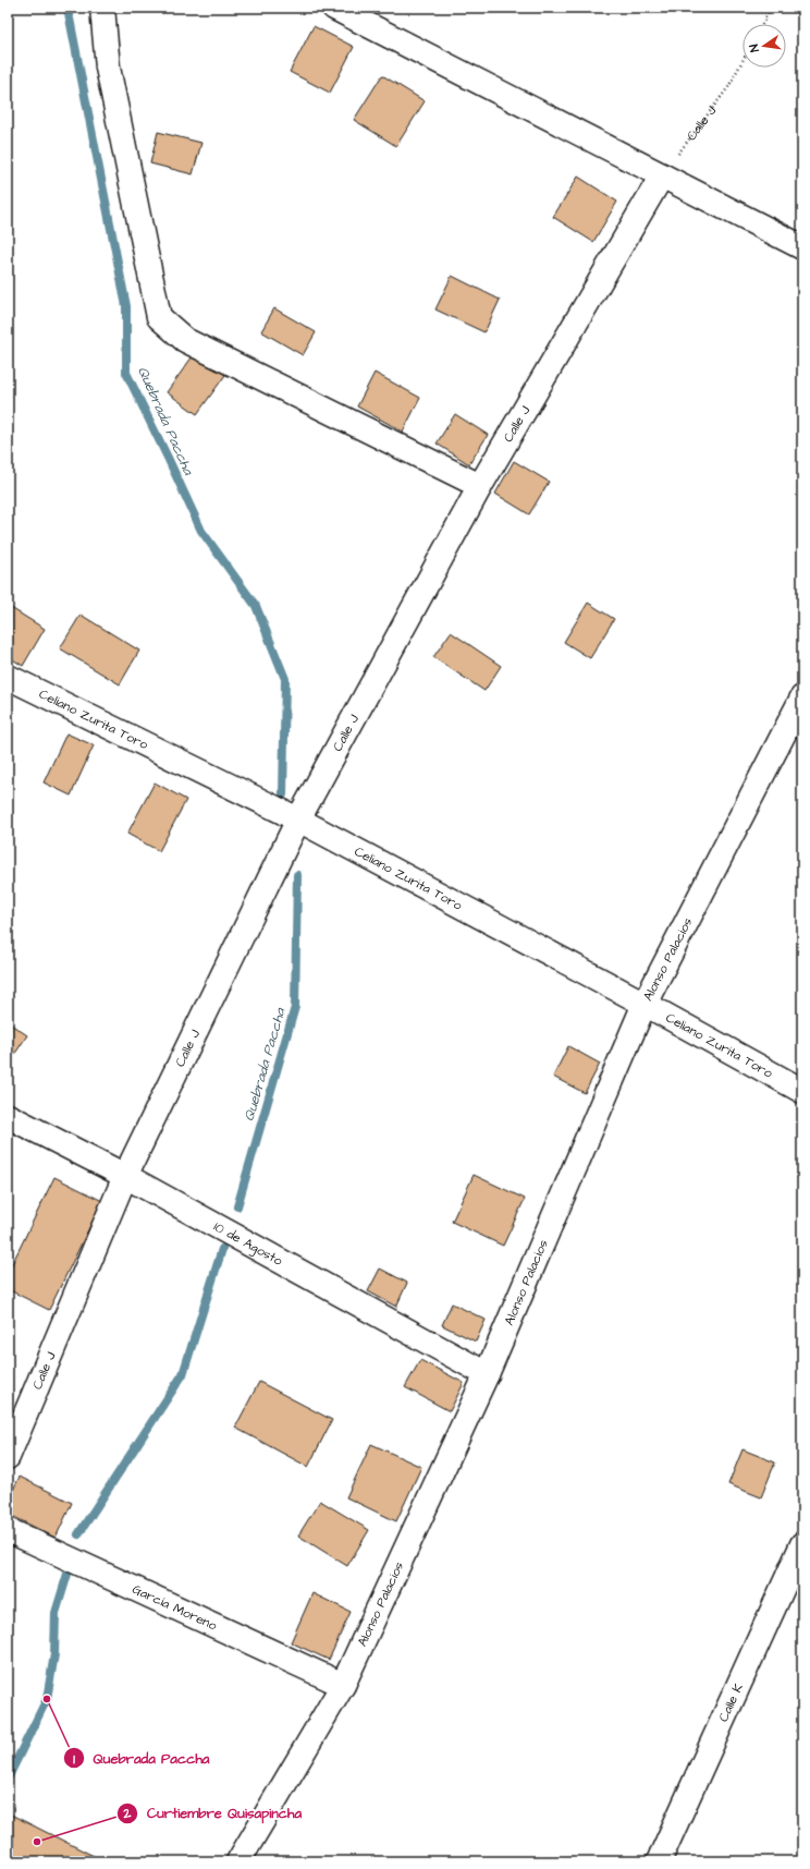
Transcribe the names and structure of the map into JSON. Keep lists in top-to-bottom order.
{
  "streets": {
    "street": [
      "Calle J",
      "Celiano Zurita Toro",
      "Alonso Palacios",
      "10 de Agosto",
      "García Moreno",
      "Calle K"
    ]
  },
  "crossings": [
    ["Calle J", "Celiano Zurita Toro"],
    ["Calle J", "10 de Agosto"],
    ["Celiano Zurita Toro", "Alonso Palacios"],
    ["Alonso Palacios", "10 de Agosto"],
    ["Alonso Palacios", "García Moreno"]
  ],
  "water": ["Quebrada Paccha"],
  "places": ["Quebrada Paccha", "Curtiembre Quisapincha"],
  "north": "left"
}
